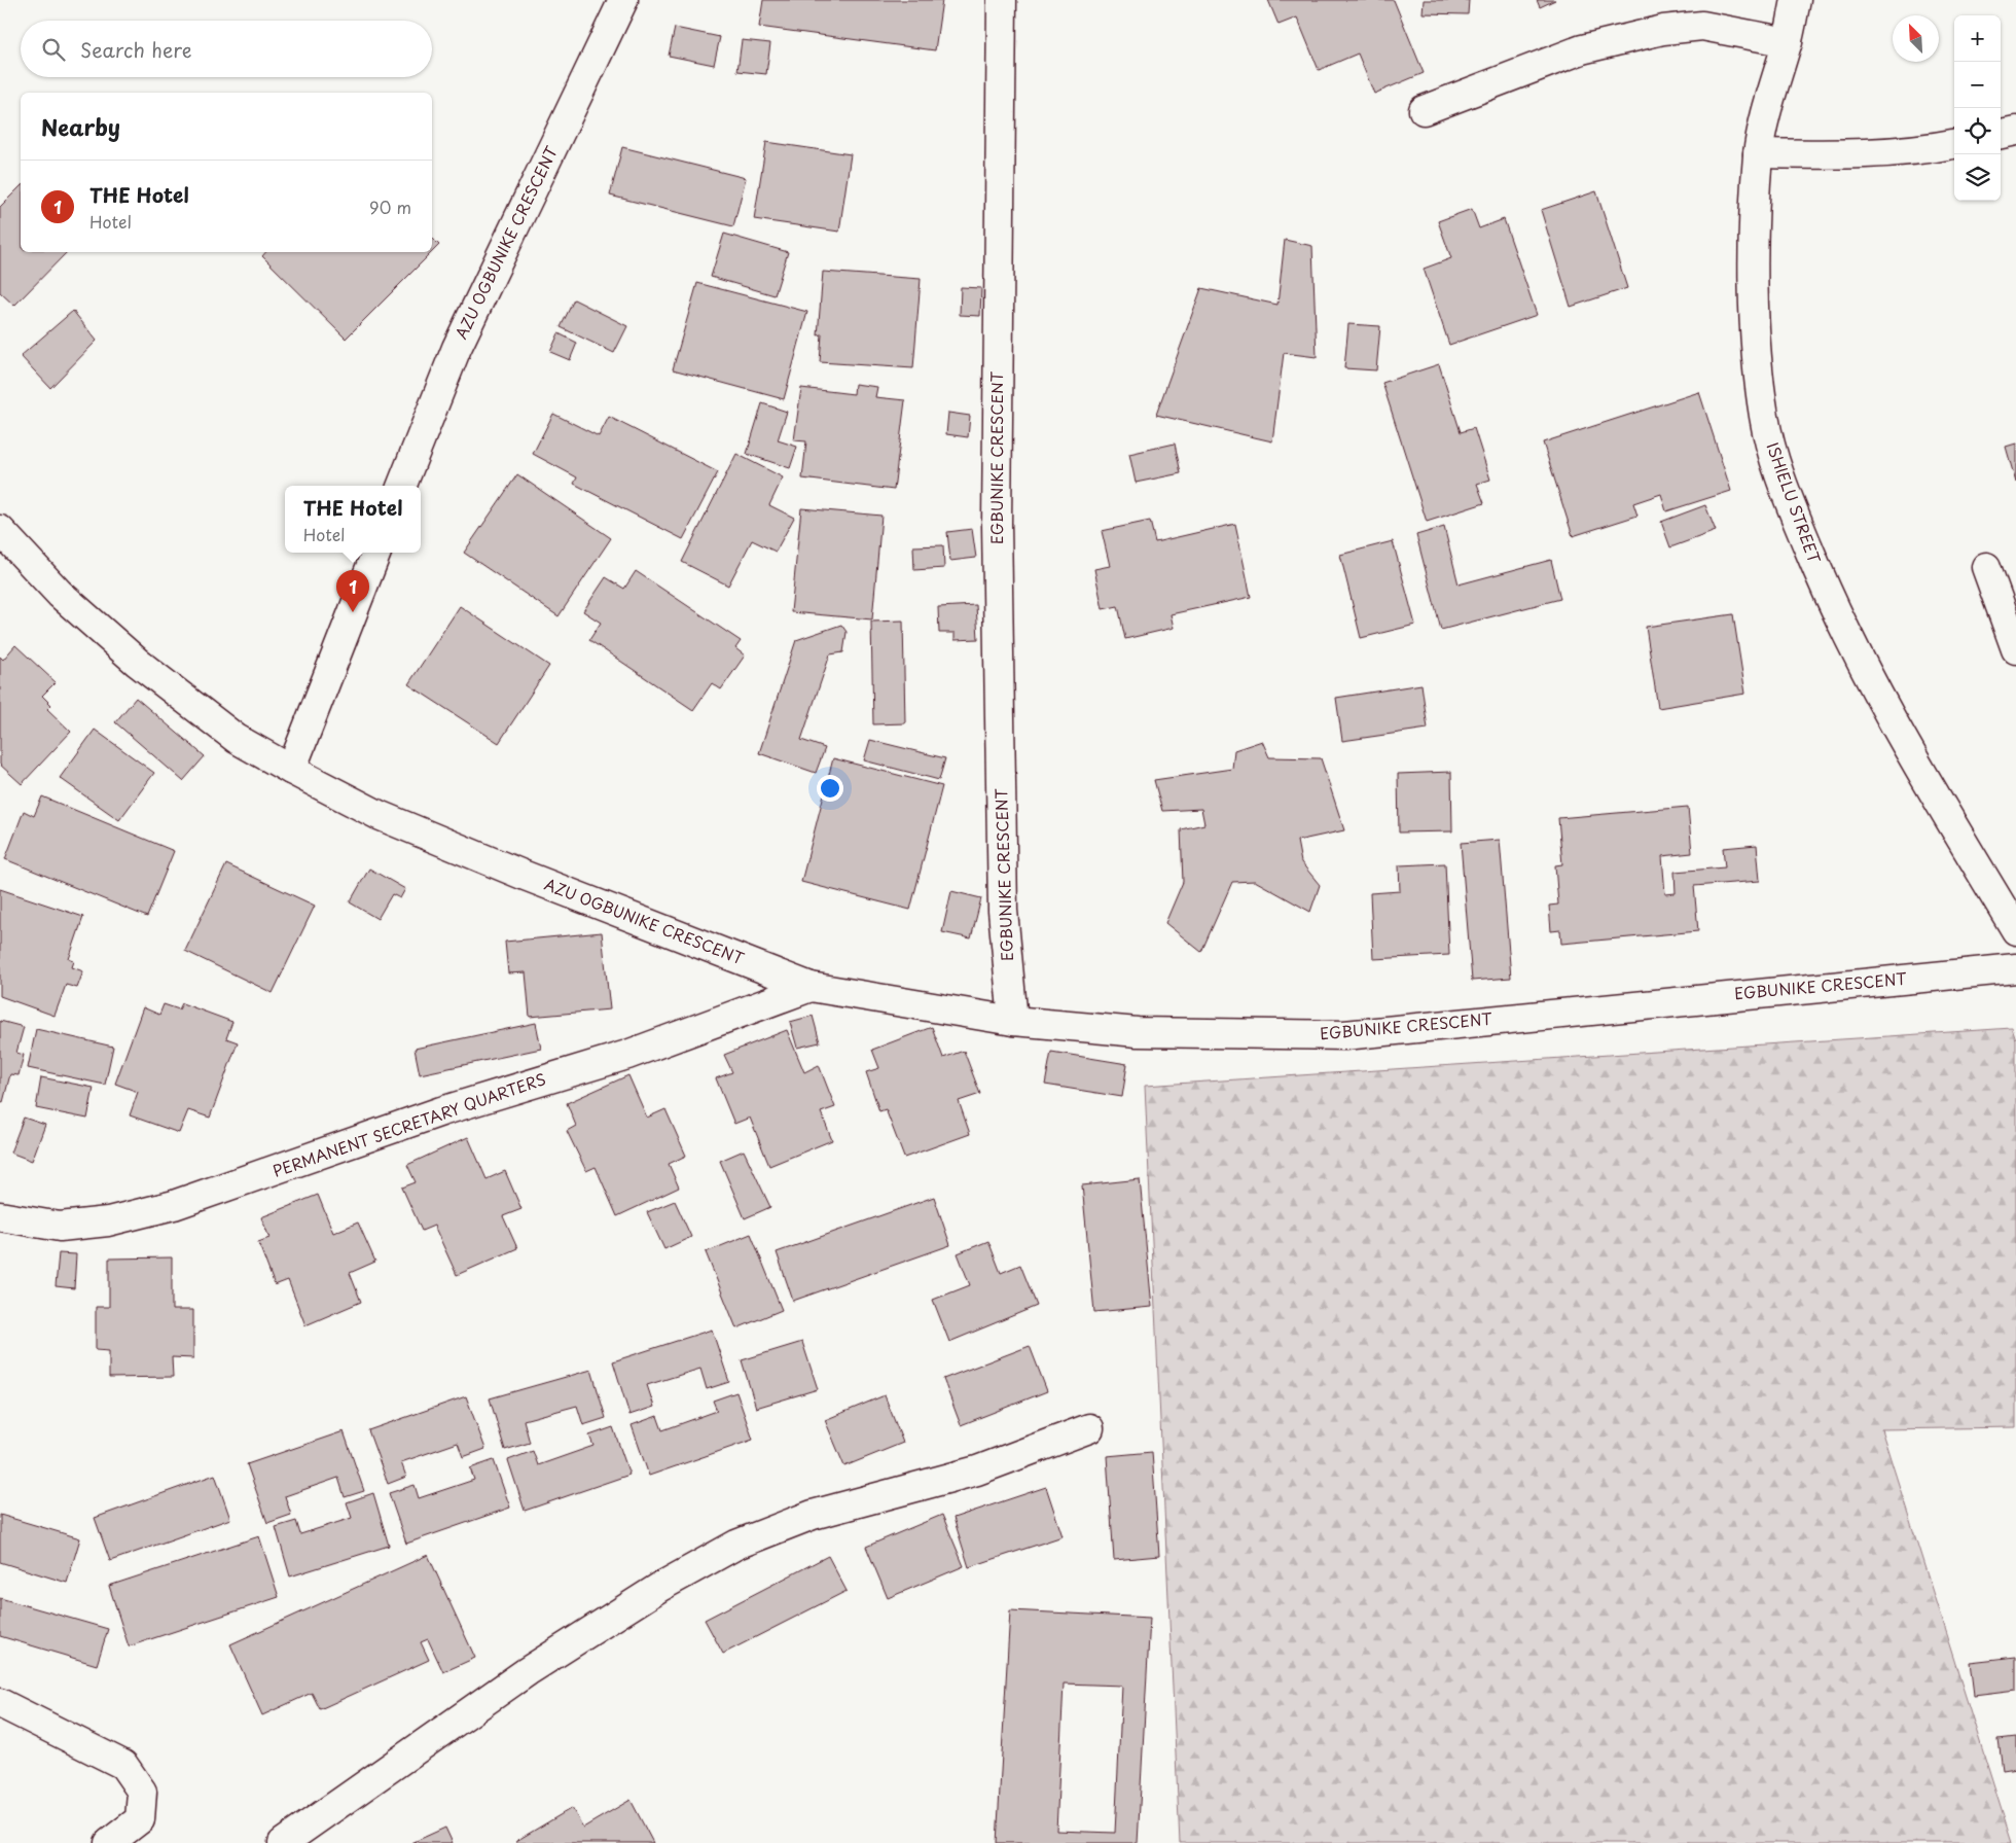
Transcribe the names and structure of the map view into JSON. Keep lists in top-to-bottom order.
{
  "streets": {
    "street": [
      "AZU OGBUNIKE CRESCENT",
      "EGBUNIKE CRESCENT",
      "ISHIELU STREET",
      "PERMANENT SECRETARY QUARTERS"
    ]
  },
  "crossings": [
    ["AZU OGBUNIKE CRESCENT", "EGBUNIKE CRESCENT"],
    ["AZU OGBUNIKE CRESCENT", "PERMANENT SECRETARY QUARTERS"]
  ],
  "north": "top left",
  "page": {
    "map_buttons": ["+", "−"],
    "search": "Search here",
    "heading": "Nearby",
    "list": [
      {
        "mark": "1",
        "name": "THE Hotel",
        "note": "Hotel",
        "value": "90 m"
      }
    ],
    "popup": ["THE Hotel", "Hotel"],
    "pins": "1"
  }
}
